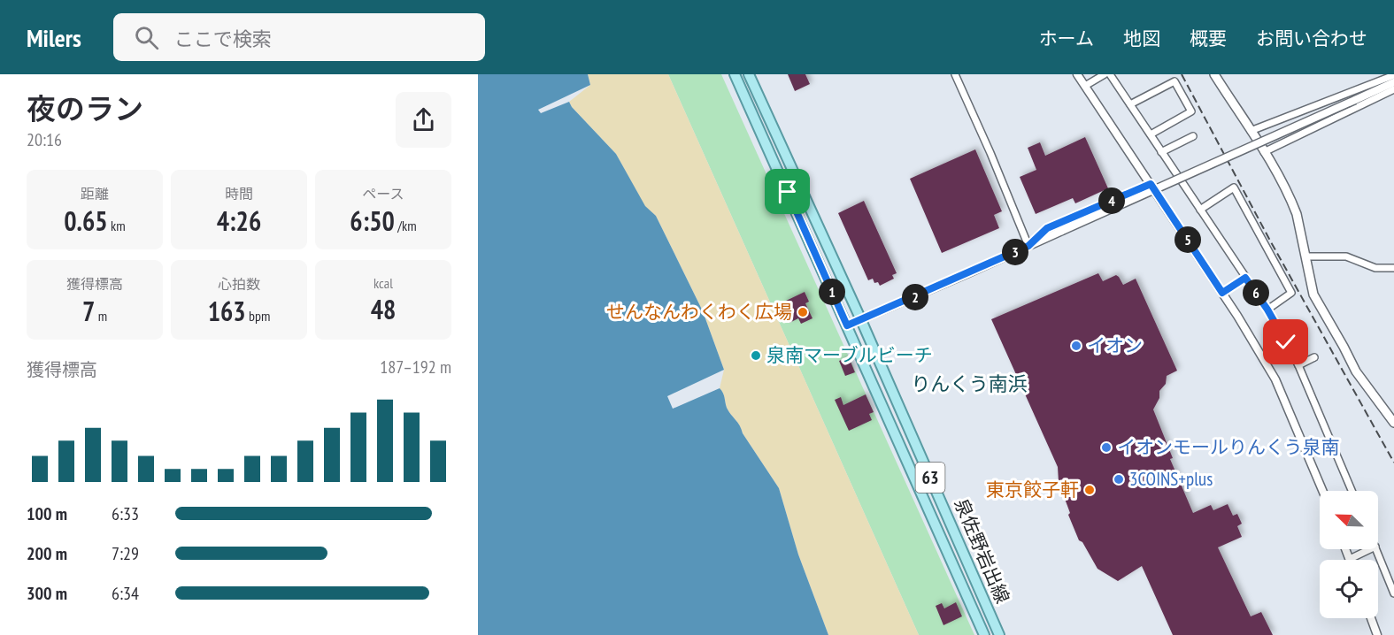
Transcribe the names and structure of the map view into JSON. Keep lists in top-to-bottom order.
{
  "streets": {
    "main road": ["63", "泉佐野岩出線"]
  },
  "districts": ["りんくう南浜"],
  "places": [
    "せんなんわくわく広場",
    "イオン",
    "泉南マーブルビーチ",
    "イオンモールりんくう泉南",
    "3COINS+plus",
    "東京餃子軒"
  ],
  "north": "top left",
  "page": {
    "header": "Milers",
    "search": "ここで検索",
    "nav": [
      "ホーム",
      "地図",
      "概要",
      "お問い合わせ"
    ],
    "heading": ["夜のラン", "20:16"],
    "stats": [
      ["距離", "0.65 km"],
      ["時間", "4:26"],
      ["ペース", "6:50 /km"],
      ["獲得標高", "7 m"],
      ["心拍数", "163 bpm"],
      ["kcal", "48"]
    ],
    "pins": [
      "4",
      "5",
      "3",
      "1",
      "6",
      "2"
    ],
    "chart": ["獲得標高", "187–192 m"],
    "list": [
      {
        "name": "100 m",
        "note": "6:33"
      },
      {
        "name": "200 m",
        "note": "7:29"
      },
      {
        "name": "300 m",
        "note": "6:34"
      }
    ]
  }
}
